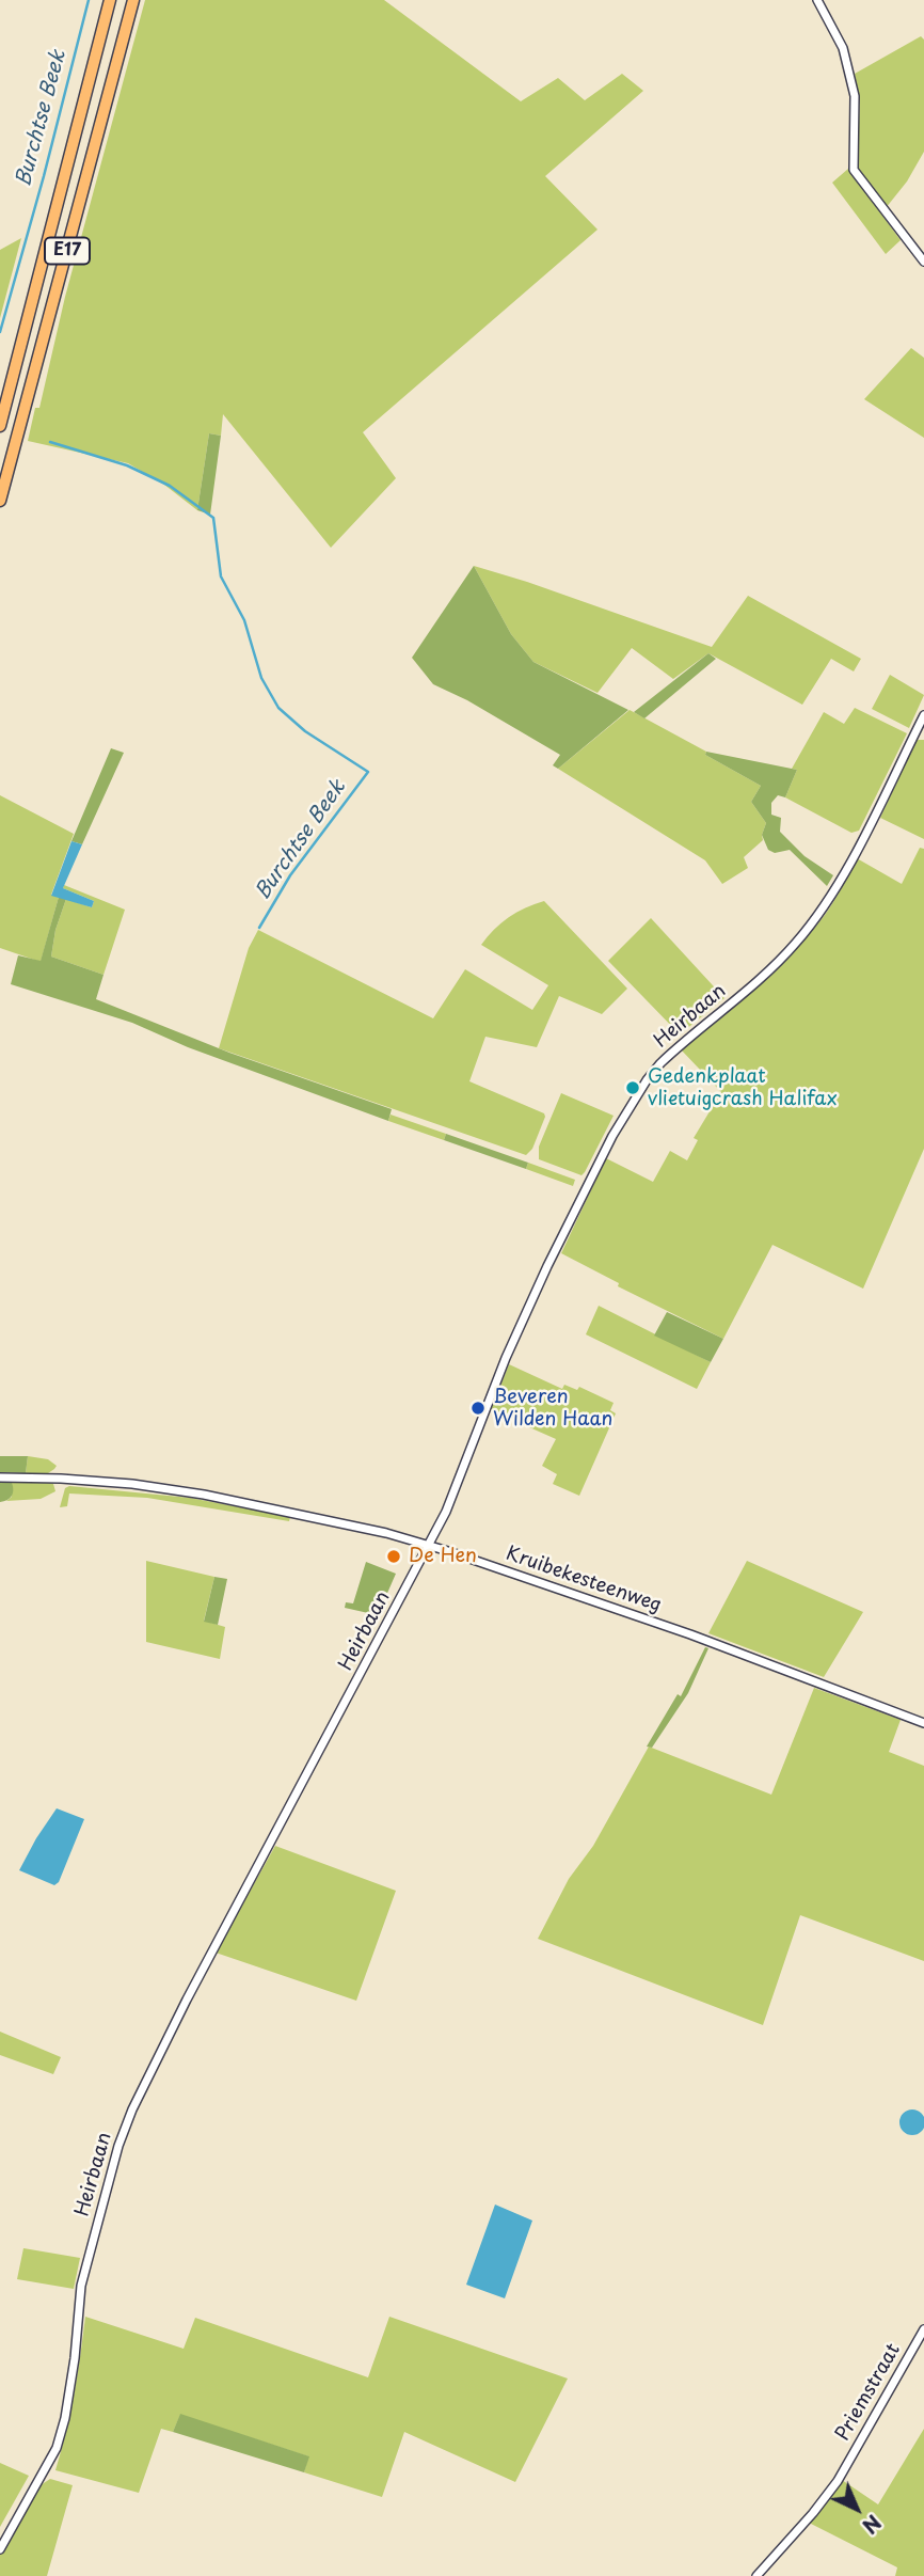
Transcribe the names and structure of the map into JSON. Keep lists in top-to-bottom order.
{
  "streets": {
    "highway": ["E17"],
    "street": ["Heirbaan", "Kruibekesteenweg", "Priemstraat"]
  },
  "crossings": [
    ["Heirbaan", "Kruibekesteenweg"]
  ],
  "water": ["Burchtse Beek"],
  "places": ["Gedenkplaat vlietuigcrash Halifax", "Beveren Wilden Haan", "De Hen"],
  "north": "bottom right"
}
